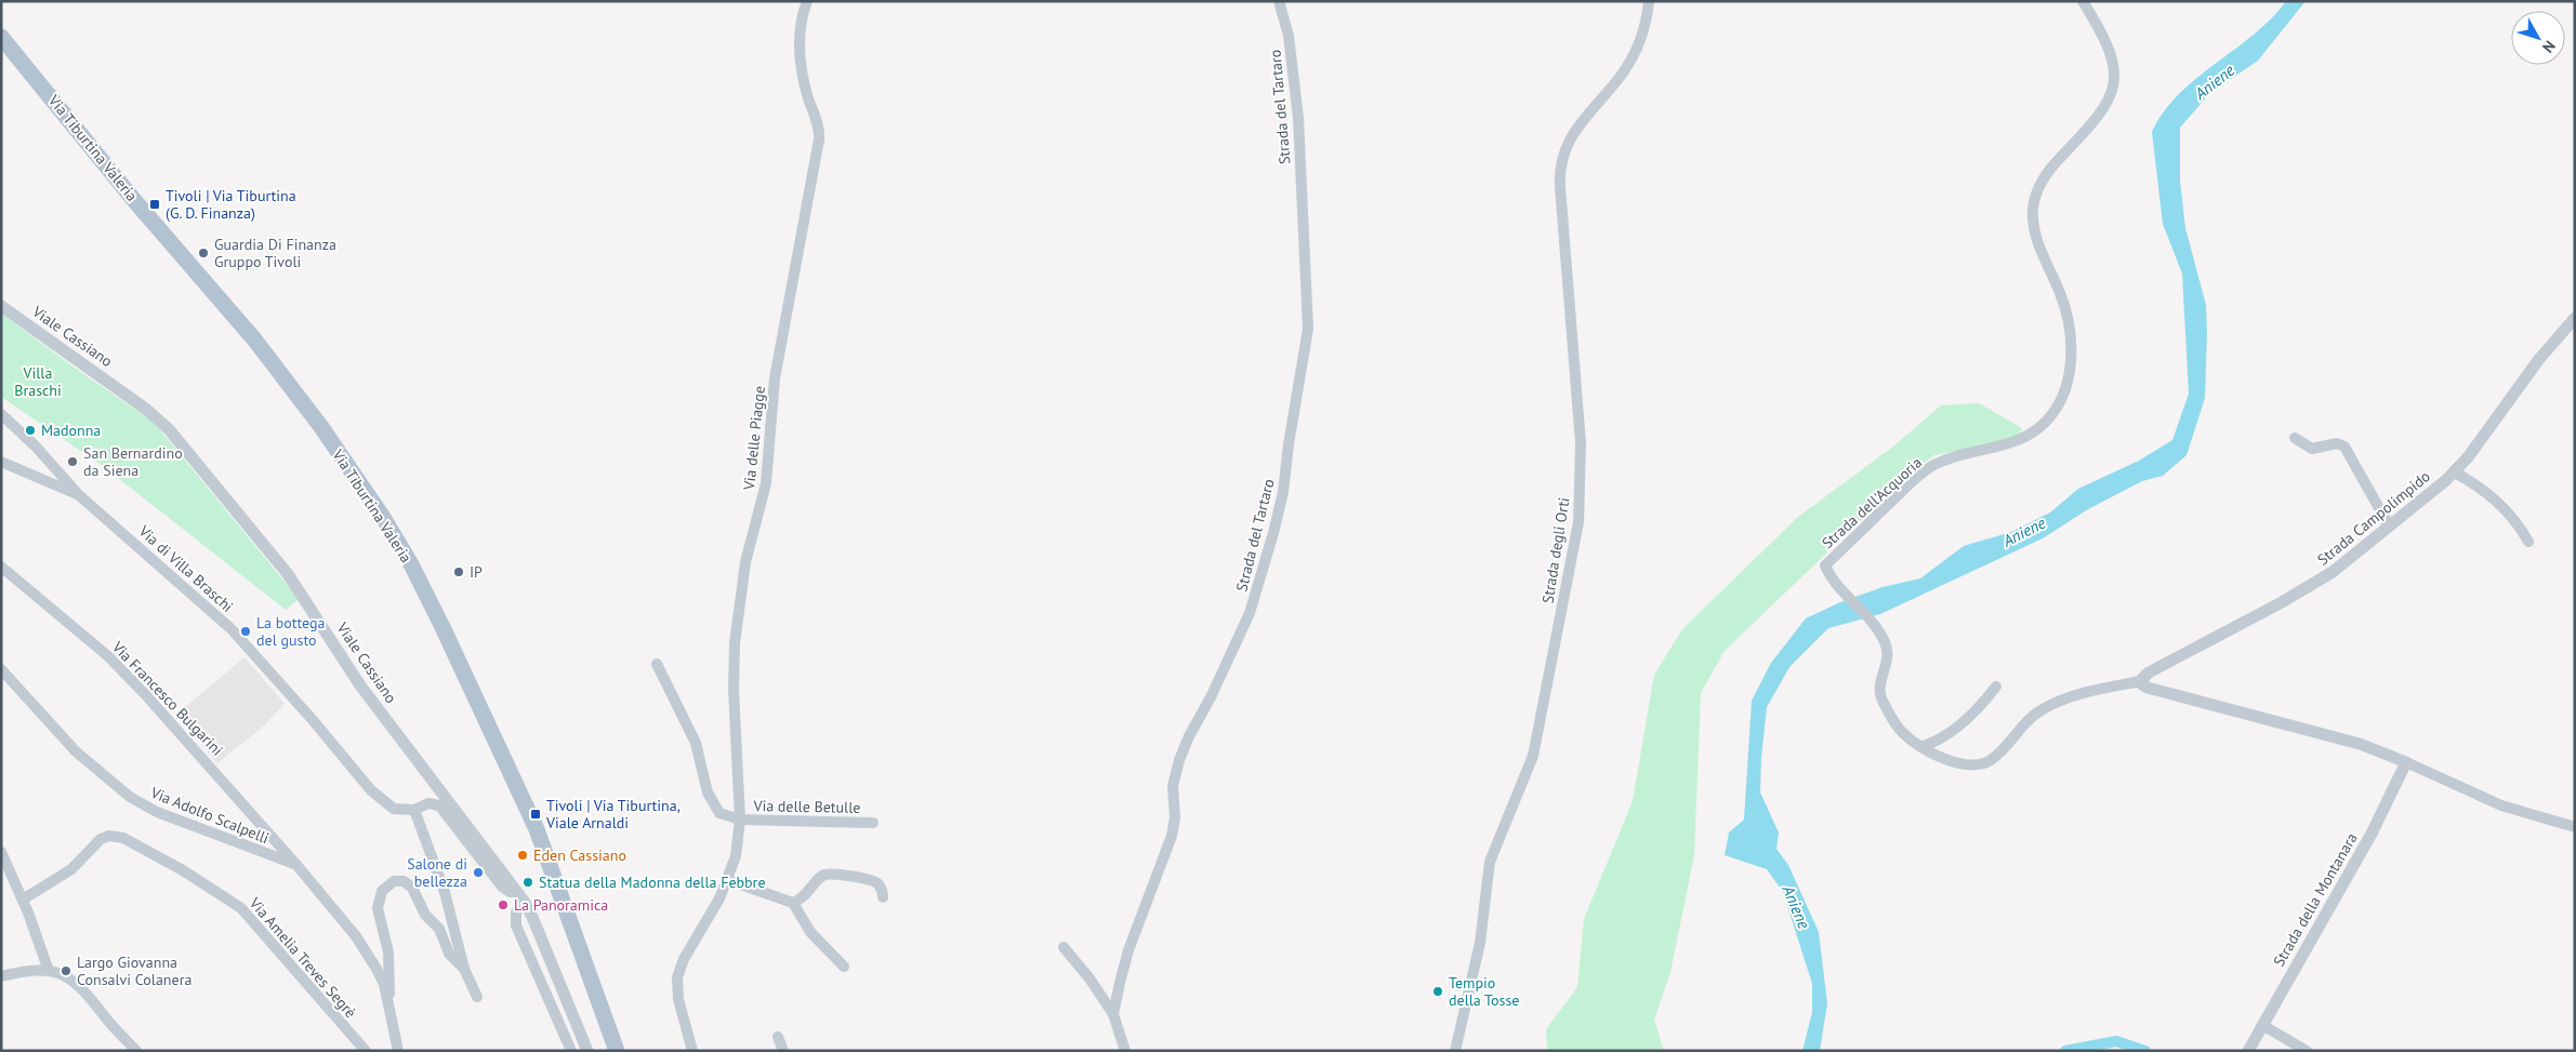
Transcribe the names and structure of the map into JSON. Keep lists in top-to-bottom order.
{
  "streets": {
    "main road": ["Via Tiburtina Valeria"],
    "street": [
      "Strada del Tartaro",
      "Viale Cassiano",
      "Via delle Piagge",
      "Strada dell'Acquoria",
      "Strada Campolimpido",
      "Strada degli Orti",
      "Via di Villa Braschi",
      "Via Francesco Bulgarini",
      "Via delle Betulle",
      "Via Adolfo Scalpelli",
      "Strada della Montanara",
      "Via Amelia Treves Segrè"
    ]
  },
  "crossings": [
    ["Viale Cassiano", "Via di Villa Braschi"],
    ["Via delle Piagge", "Via delle Betulle"],
    ["Via Francesco Bulgarini", "Via Adolfo Scalpelli"]
  ],
  "water": ["Aniene"],
  "parks": ["Villa Braschi"],
  "places": {
    "transit": ["Tivoli | Via Tiburtina (G. D. Finanza)", "Tivoli | Via Tiburtina, Viale Arnaldi"],
    "other": [
      "Guardia Di Finanza Gruppo Tivoli",
      "Madonna",
      "San Bernardino da Siena",
      "IP",
      "La bottega del gusto",
      "Eden Cassiano",
      "Salone di bellezza",
      "Statua della Madonna della Febbre",
      "La Panoramica",
      "Largo Giovanna Consalvi Colanera",
      "Tempio della Tosse"
    ]
  },
  "north": "bottom right"
}
